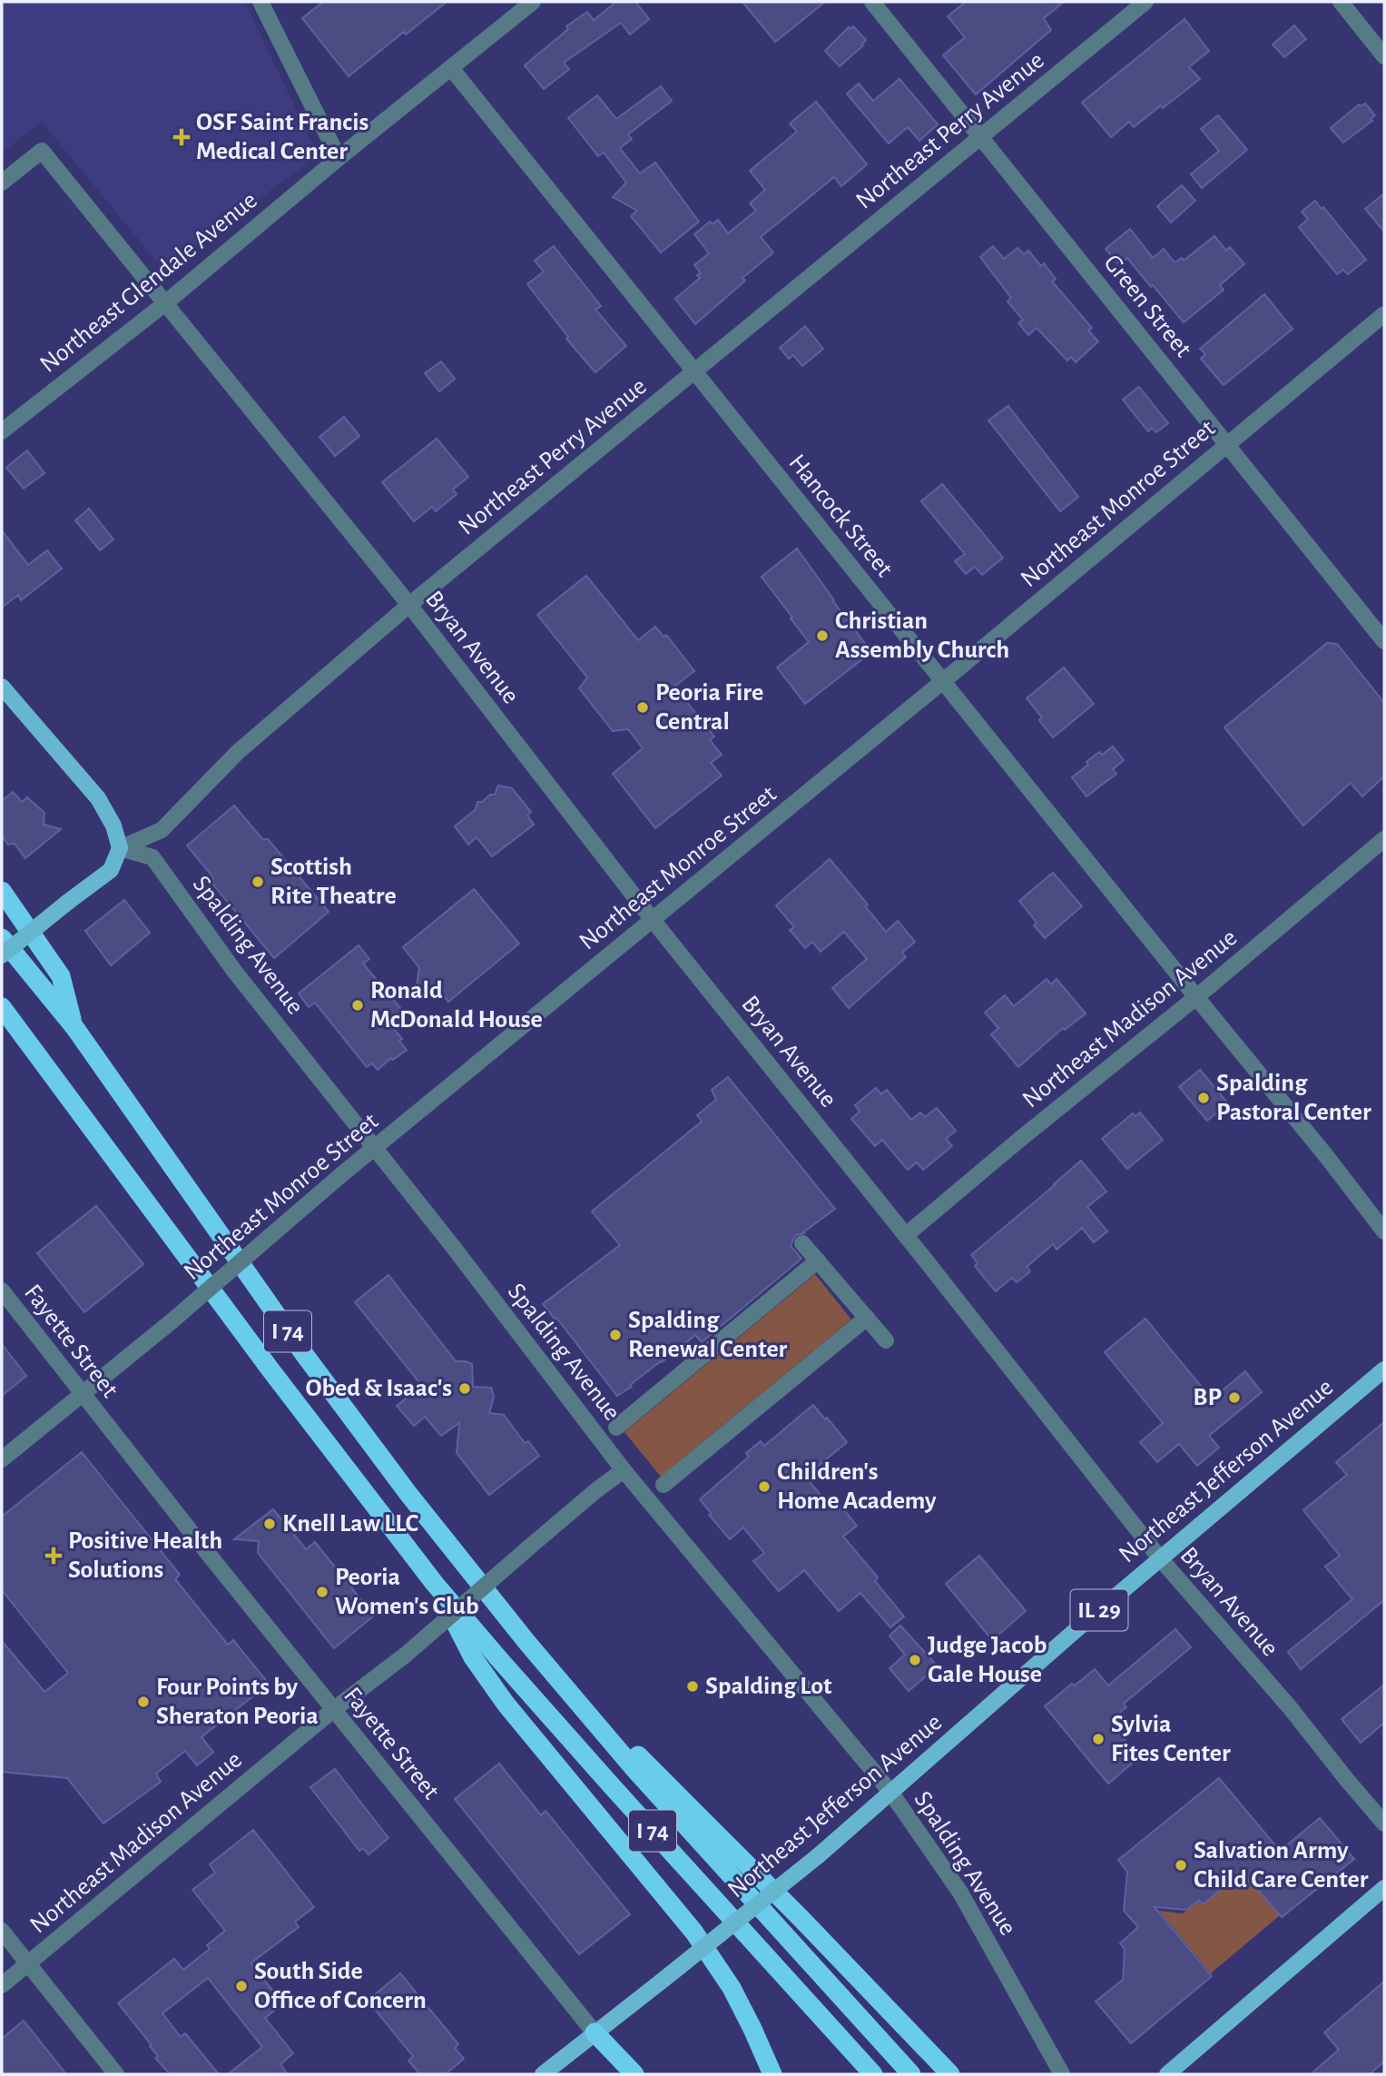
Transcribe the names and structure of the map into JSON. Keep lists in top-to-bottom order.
{
  "streets": {
    "highway": ["I 74"],
    "main road": ["Northeast Jefferson Avenue", "IL 29"],
    "street": [
      "Northeast Perry Avenue",
      "Northeast Glendale Avenue",
      "Green Street",
      "Northeast Monroe Street",
      "Hancock Street",
      "Bryan Avenue",
      "Spalding Avenue",
      "Northeast Madison Avenue",
      "Fayette Street"
    ]
  },
  "crossings": [
    ["Northeast Perry Avenue", "Green Street"],
    ["Northeast Perry Avenue", "Hancock Street"],
    ["Northeast Perry Avenue", "Bryan Avenue"],
    ["Northeast Perry Avenue", "Spalding Avenue"],
    ["Northeast Glendale Avenue", "Hancock Street"],
    ["Northeast Glendale Avenue", "Bryan Avenue"],
    ["Green Street", "Northeast Monroe Street"],
    ["Northeast Monroe Street", "Hancock Street"],
    ["Northeast Monroe Street", "Bryan Avenue"],
    ["Northeast Monroe Street", "Spalding Avenue"],
    ["Northeast Monroe Street", "Fayette Street"],
    ["Hancock Street", "Northeast Madison Avenue"],
    ["Bryan Avenue", "Northeast Madison Avenue"],
    ["Bryan Avenue", "Northeast Jefferson Avenue"],
    ["Spalding Avenue", "Northeast Madison Avenue"],
    ["Spalding Avenue", "Northeast Jefferson Avenue"],
    ["Northeast Madison Avenue", "Fayette Street"],
    ["Fayette Street", "Northeast Jefferson Avenue"]
  ],
  "places": {
    "health": ["OSF Saint Francis Medical Center", "Positive Health Solutions"],
    "other": [
      "Christian Assembly Church",
      "Peoria Fire Central",
      "Scottish Rite Theatre",
      "Ronald McDonald House",
      "Spalding Pastoral Center",
      "Spalding Renewal Center",
      "Obed & Isaac's",
      "BP",
      "Children's Home Academy",
      "Knell Law LLC",
      "Peoria Women's Club",
      "Judge Jacob Gale House",
      "Spalding Lot",
      "Four Points by Sheraton Peoria",
      "Sylvia Fites Center",
      "Salvation Army Child Care Center",
      "South Side Office of Concern"
    ]
  }
}
